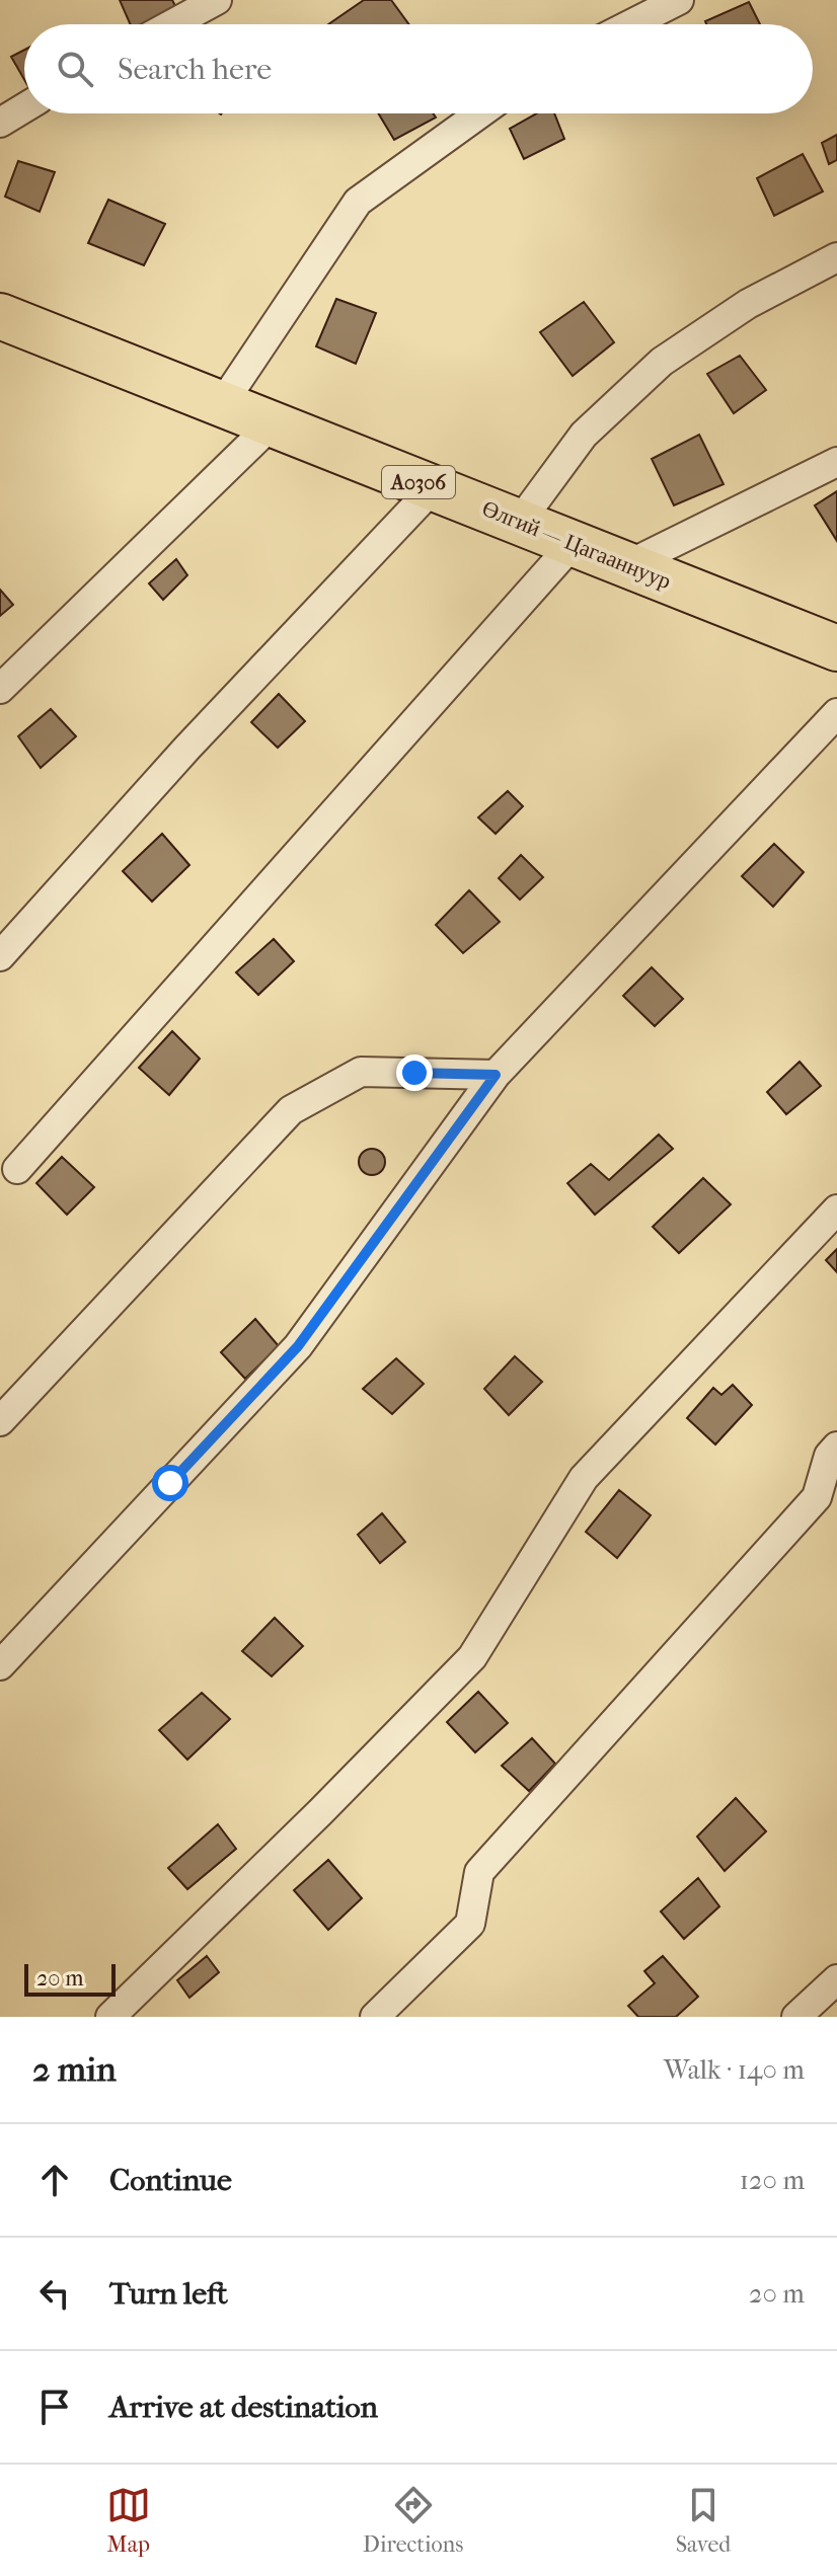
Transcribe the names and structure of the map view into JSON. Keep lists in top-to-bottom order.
{
  "streets": {
    "highway": ["A0306", "Өлгий — Цагааннуур"]
  },
  "scale_bar": "20 m",
  "page": {
    "search": "Search here",
    "scale": "20 m",
    "heading": ["2 min", "Walk · 140 m"],
    "list": [
      ["Continue", "120 m"],
      ["Turn left", "20 m"],
      "Arrive at destination"
    ],
    "nav": ["Map", "Directions", "Saved"]
  }
}
